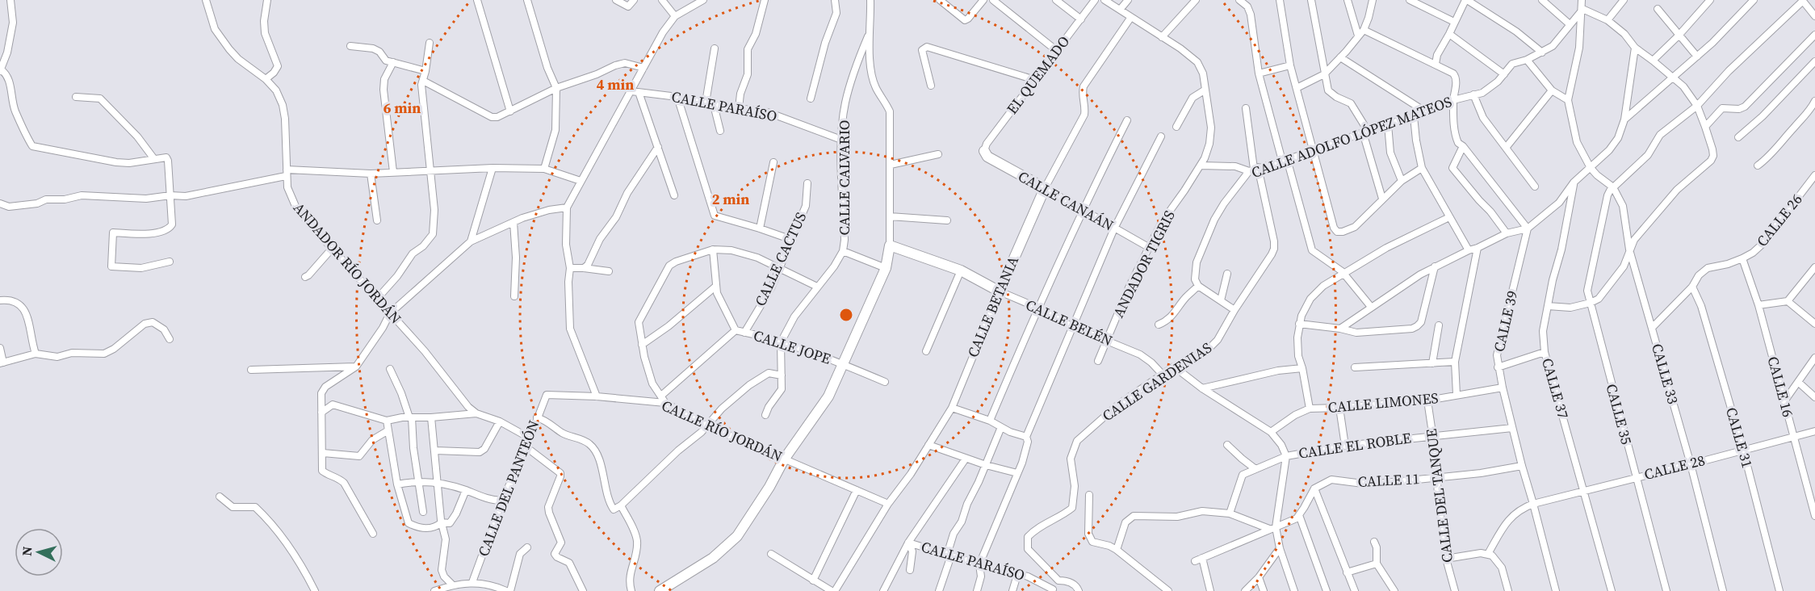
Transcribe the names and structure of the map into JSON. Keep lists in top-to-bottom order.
{
  "streets": {
    "street": [
      "EL QUEMADO",
      "CALLE PARAÍSO",
      "CALLE ADOLFO LÓPEZ MATEOS",
      "CALLE CALVARIO",
      "CALLE CANAÁN",
      "CALLE 26",
      "CALLE CACTUS",
      "ANDADOR RÍO JORDÁN",
      "ANDADOR TIGRIS",
      "CALLE BETANIA",
      "CALLE 39",
      "CALLE BELÉN",
      "CALLE JOPE",
      "CALLE 33",
      "CALLE GARDENIAS",
      "CALLE 16",
      "CALLE 37",
      "CALLE LIMONES",
      "CALLE 35",
      "CALLE RÍO JORDÁN",
      "CALLE 31",
      "CALLE EL ROBLE",
      "CALLE 28",
      "CALLE 11",
      "CALLE DEL PANTEÓN",
      "CALLE DEL TANQUE"
    ]
  },
  "crossings": [
    ["EL QUEMADO", "CALLE CANAÁN"],
    ["CALLE PARAÍSO", "CALLE CALVARIO"],
    ["CALLE PARAÍSO", "CALLE GARDENIAS"],
    ["CALLE ADOLFO LÓPEZ MATEOS", "CALLE GARDENIAS"],
    ["CALLE CALVARIO", "CALLE JOPE"],
    ["CALLE CANAÁN", "ANDADOR TIGRIS"],
    ["CALLE CANAÁN", "CALLE BETANIA"],
    ["CALLE 26", "CALLE 33"],
    ["CALLE 26", "CALLE 16"],
    ["CALLE 26", "CALLE 31"],
    ["CALLE CACTUS", "CALLE JOPE"],
    ["ANDADOR RÍO JORDÁN", "CALLE DEL PANTEÓN"],
    ["ANDADOR TIGRIS", "CALLE BETANIA"],
    ["ANDADOR TIGRIS", "CALLE BELÉN"],
    ["CALLE BETANIA", "CALLE BELÉN"],
    ["CALLE BETANIA", "CALLE RÍO JORDÁN"],
    ["CALLE 39", "CALLE LIMONES"],
    ["CALLE 39", "CALLE EL ROBLE"],
    ["CALLE 39", "CALLE 28"],
    ["CALLE 39", "CALLE 11"],
    ["CALLE BELÉN", "CALLE GARDENIAS"],
    ["CALLE 33", "CALLE 35"],
    ["CALLE 33", "CALLE 28"],
    ["CALLE 16", "CALLE 28"],
    ["CALLE 37", "CALLE 28"],
    ["CALLE LIMONES", "CALLE DEL TANQUE"],
    ["CALLE 35", "CALLE 28"],
    ["CALLE RÍO JORDÁN", "CALLE DEL PANTEÓN"],
    ["CALLE 31", "CALLE 28"],
    ["CALLE EL ROBLE", "CALLE DEL TANQUE"],
    ["CALLE 11", "CALLE DEL TANQUE"]
  ],
  "north": "left",
  "rings": ["4 min", "6 min", "2 min"]
}
